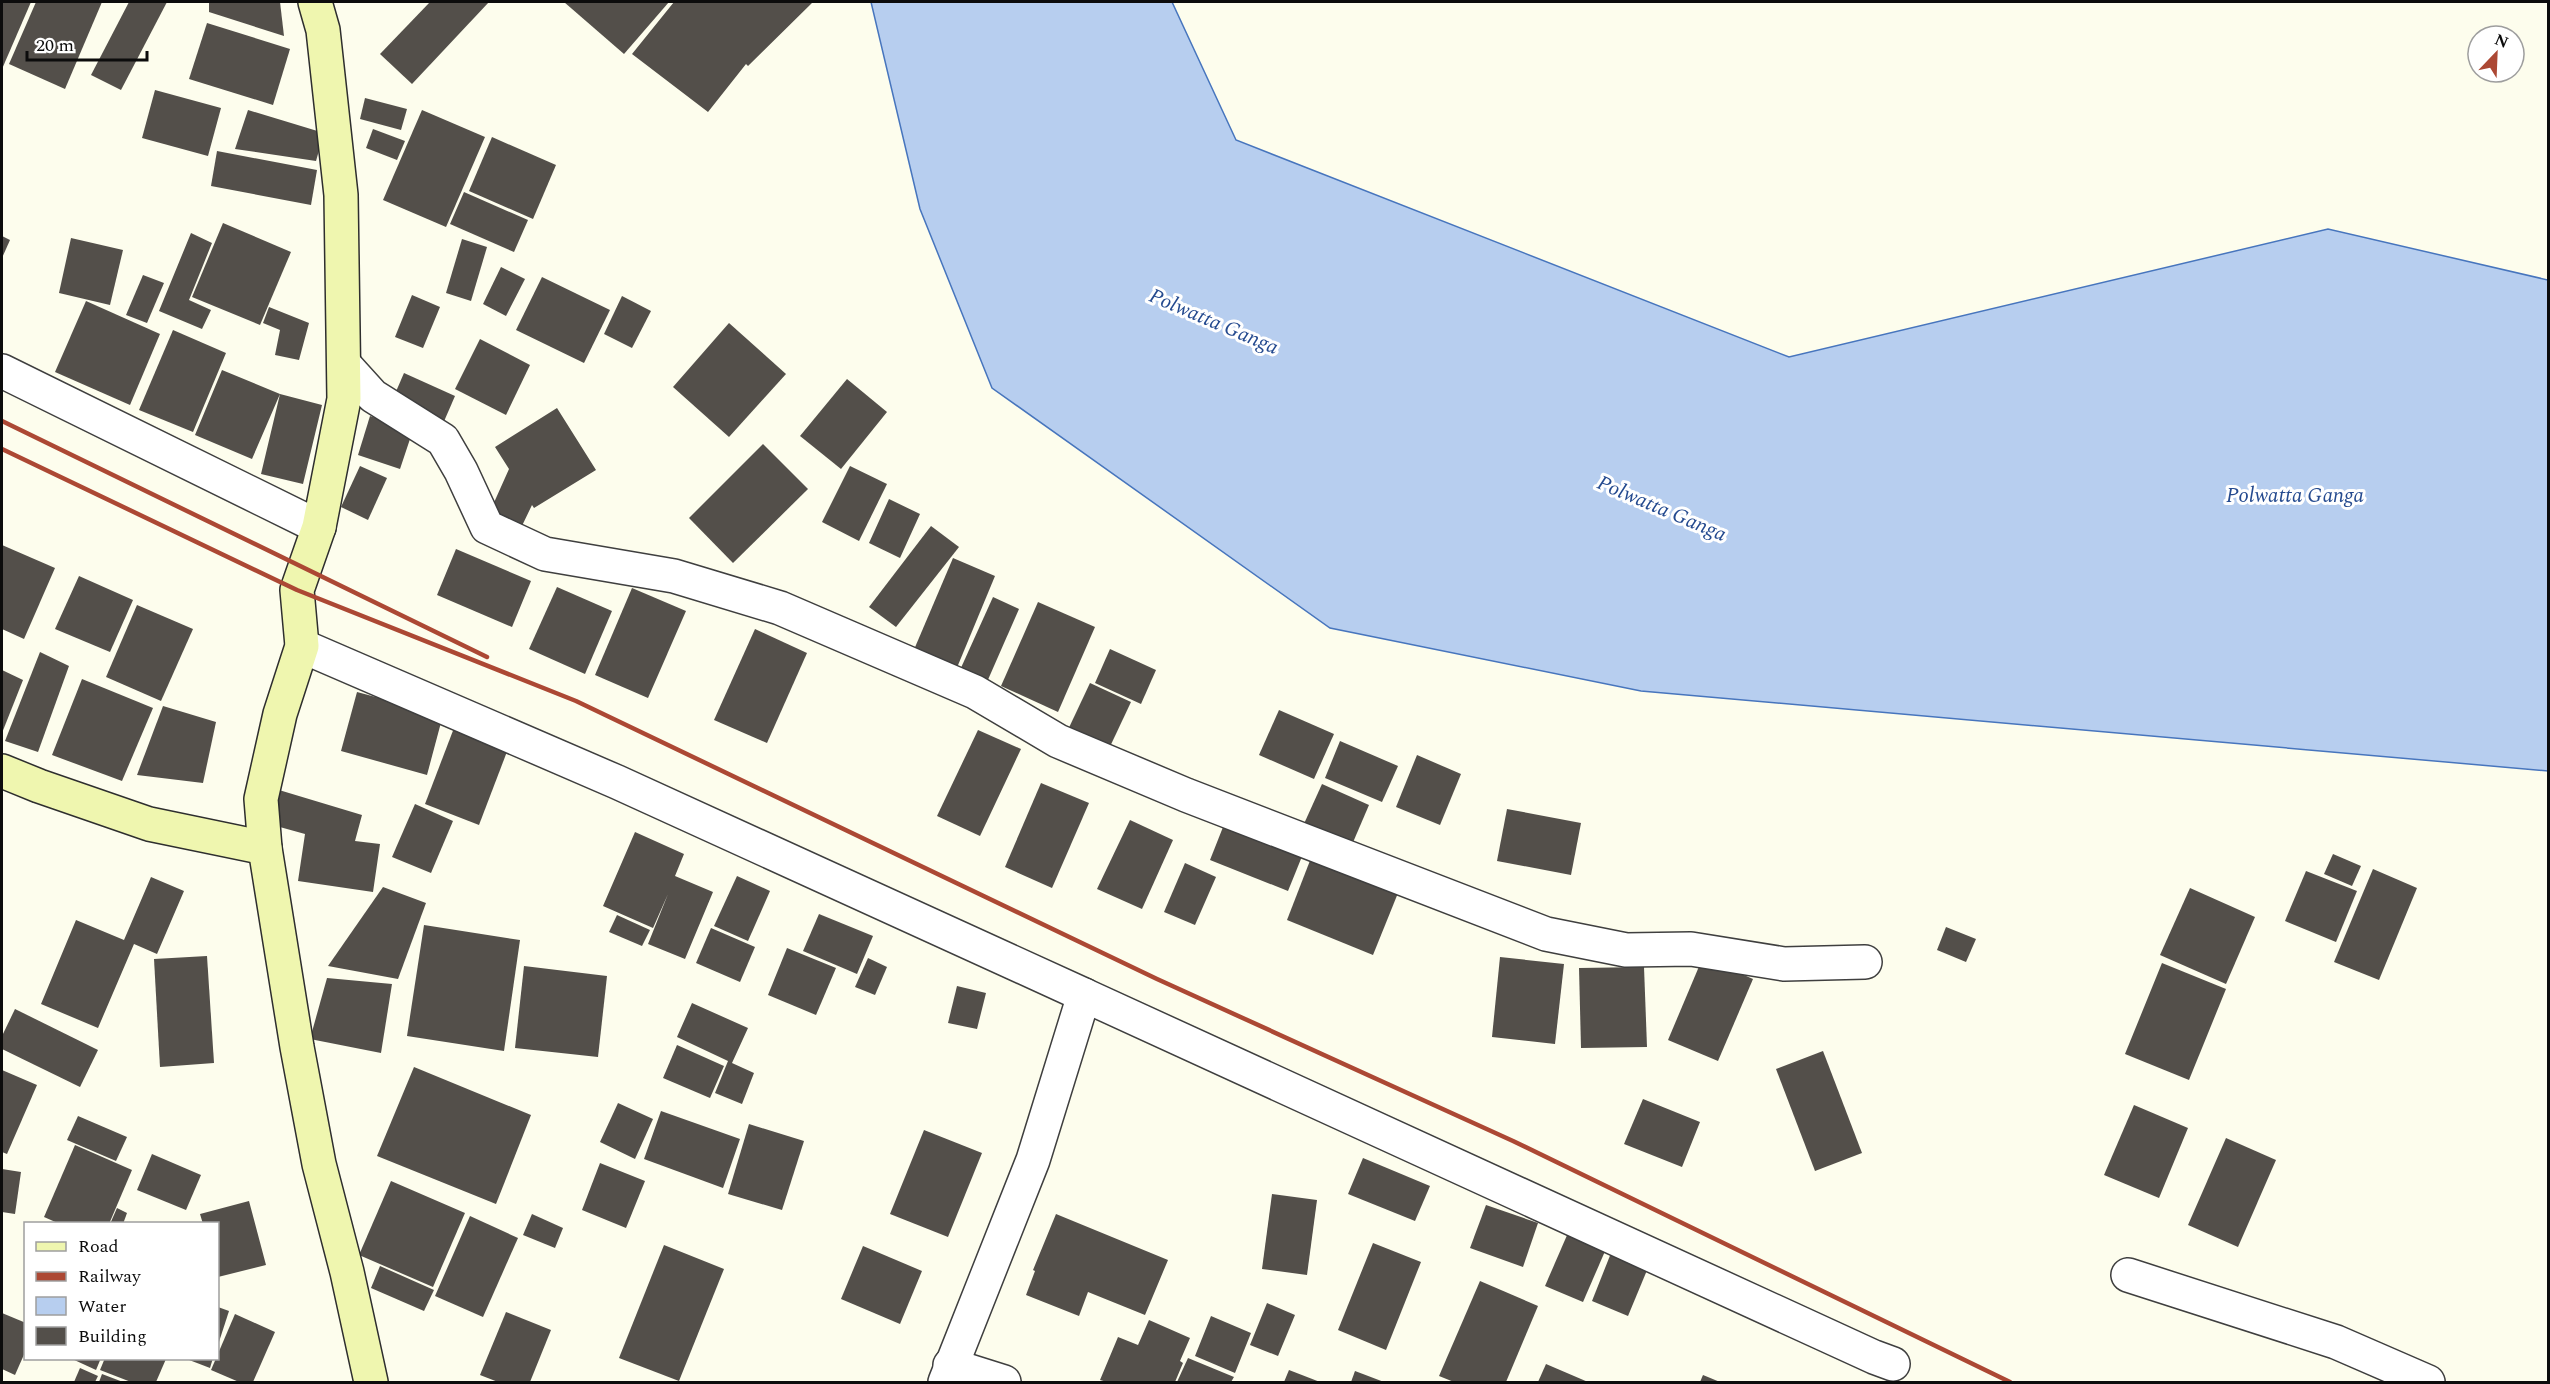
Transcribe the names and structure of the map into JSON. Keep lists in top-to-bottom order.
{
  "water": ["Polwatta Ganga"],
  "legend": [
    "Road",
    "Railway",
    "Water",
    "Building"
  ],
  "scale_bar": "20 m",
  "north": "top right"
}
